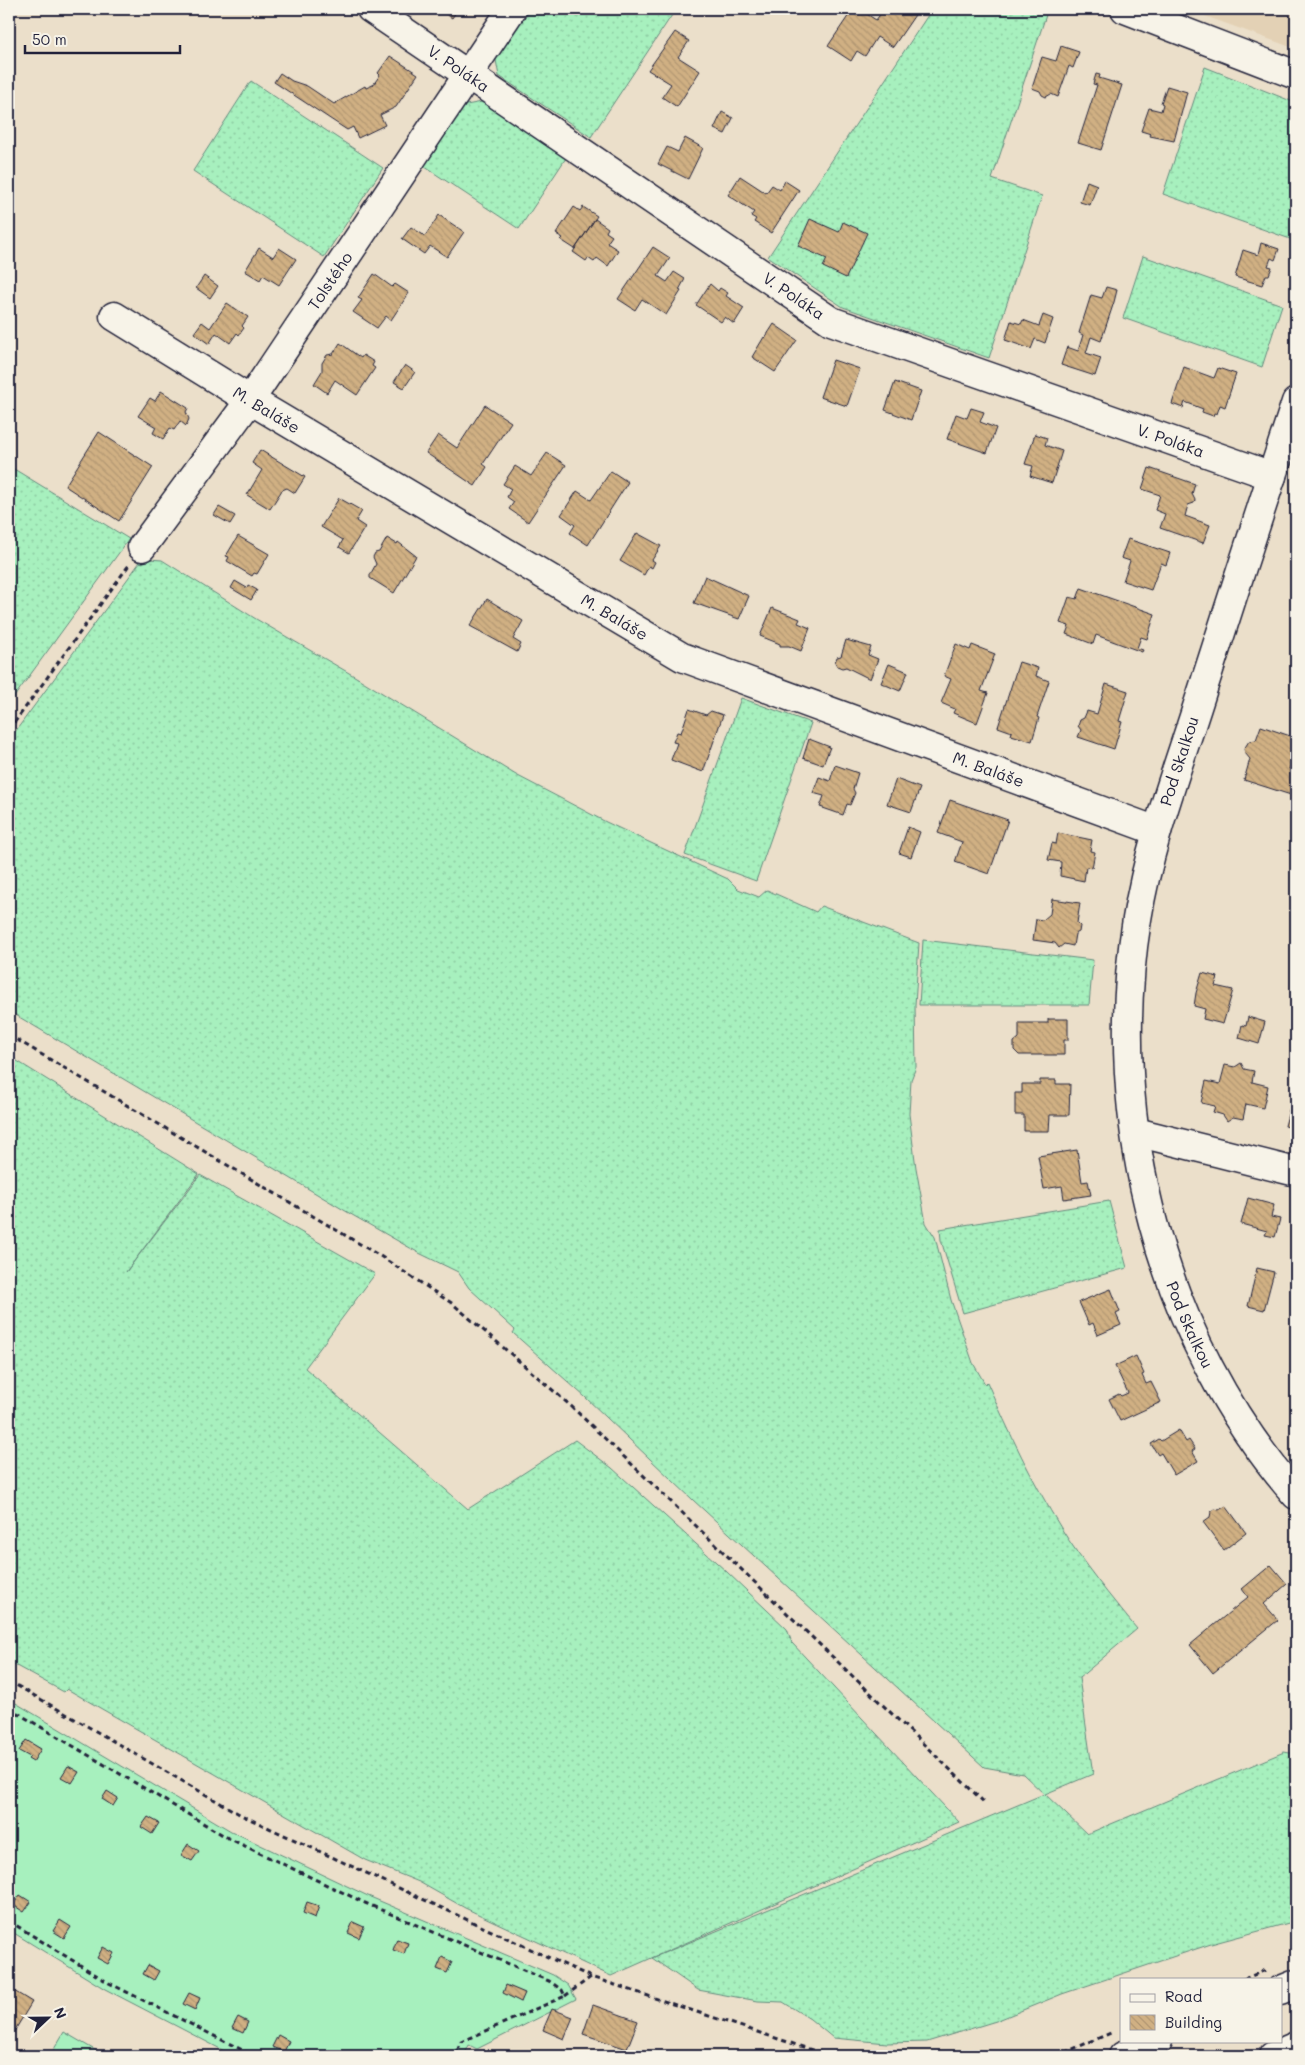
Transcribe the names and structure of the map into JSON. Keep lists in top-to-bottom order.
{
  "streets": {
    "street": [
      "V. Poláka",
      "Tolstého",
      "M. Baláše",
      "Pod Skalkou"
    ]
  },
  "crossings": [
    ["V. Poláka", "Tolstého"],
    ["V. Poláka", "Pod Skalkou"],
    ["Tolstého", "M. Baláše"],
    ["M. Baláše", "Pod Skalkou"]
  ],
  "legend": ["Road", "Building"],
  "scale_bar": "50 m",
  "north": "right"
}
